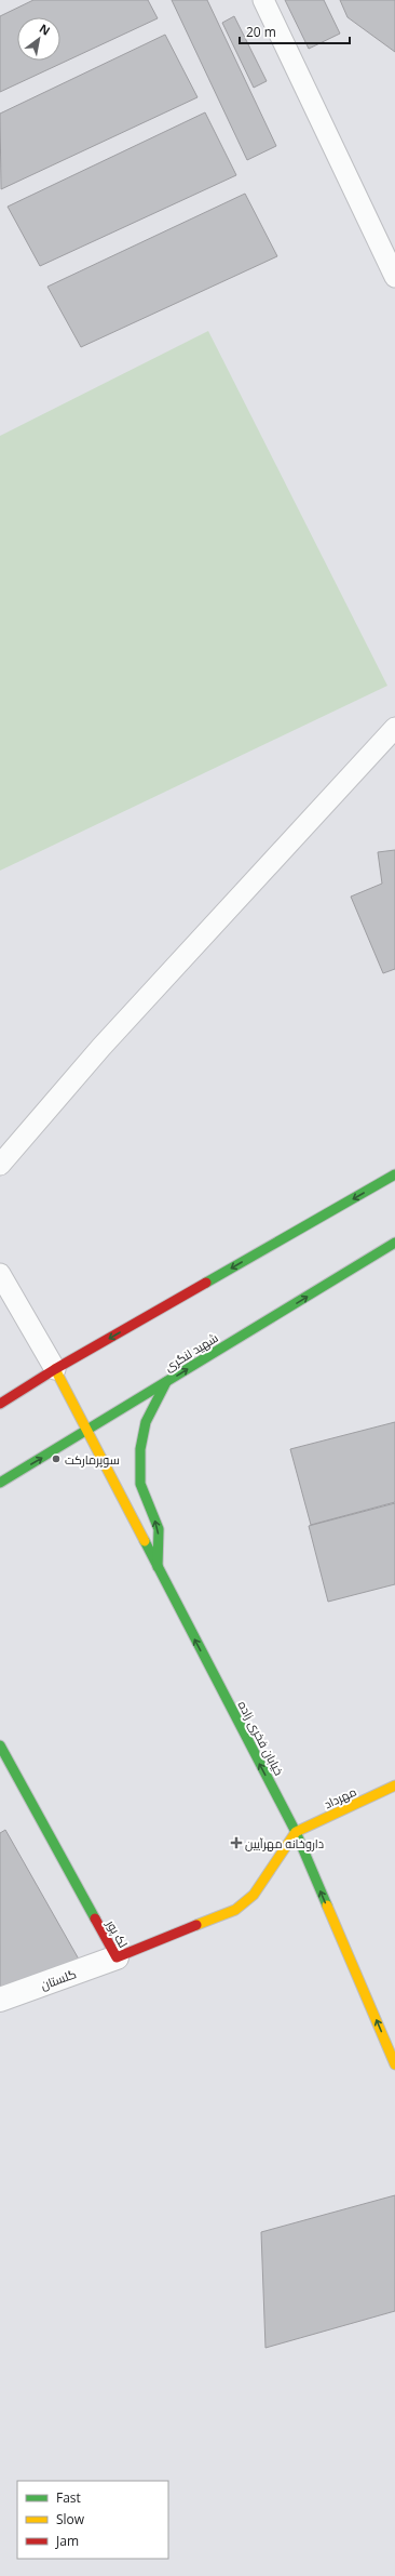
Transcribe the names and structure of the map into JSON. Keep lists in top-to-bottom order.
{
  "streets": {
    "main road": [
      "شهید لنگری",
      "خیابان فخری زاده",
      "مهرداد",
      "لک پور"
    ],
    "street": ["گلستان"]
  },
  "crossings": [
    ["شهید لنگری", "خیابان فخری زاده"],
    ["خیابان فخری زاده", "مهرداد"],
    ["خیابان فخری زاده", "لک پور"],
    ["مهرداد", "لک پور"],
    ["لک پور", "گلستان"]
  ],
  "one_way": ["خیابان فخری زاده"],
  "places": {
    "other": ["سوپرمارکت"],
    "health": ["داروخانه مهرآیین"]
  },
  "legend": ["Fast", "Slow", "Jam"],
  "scale_bar": "20 m",
  "north": "top right"
}
